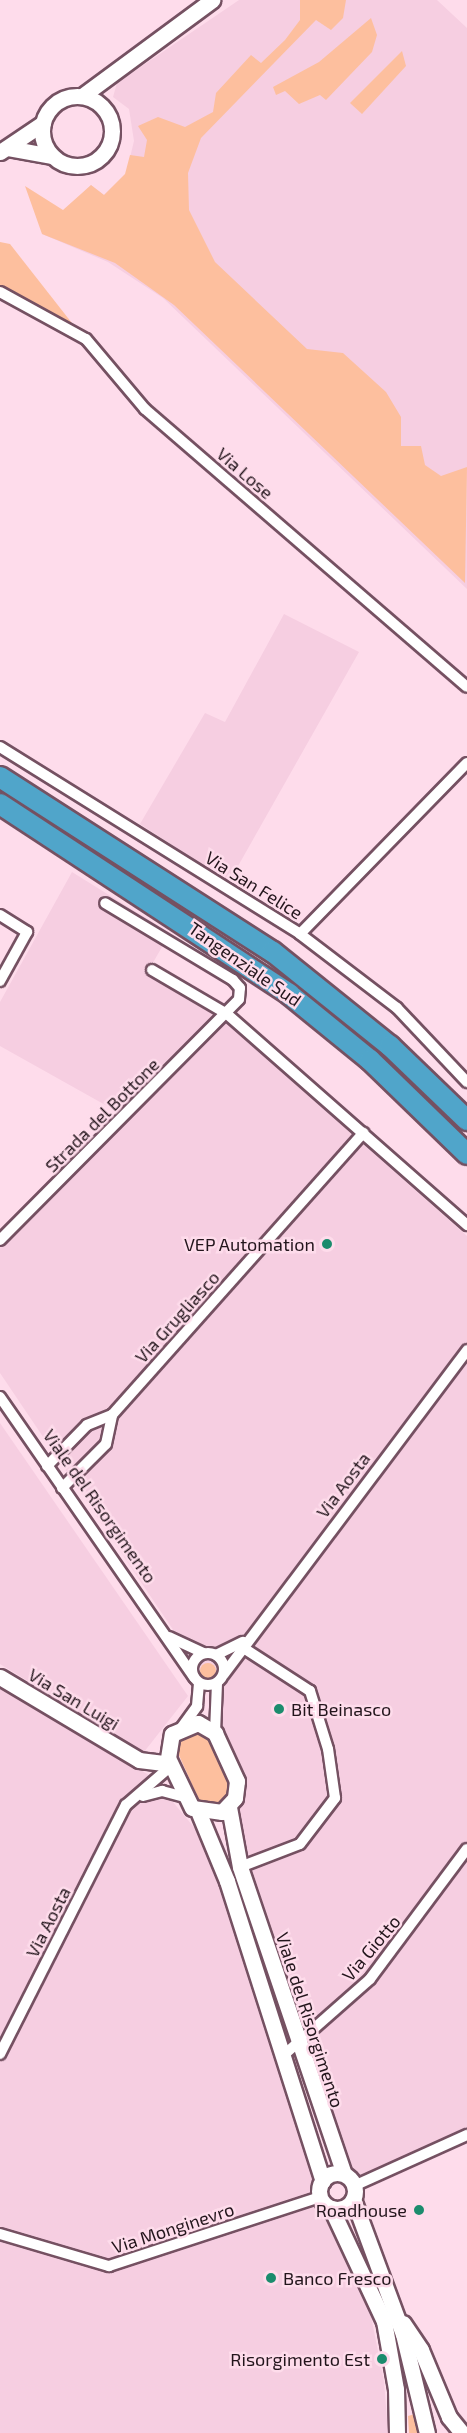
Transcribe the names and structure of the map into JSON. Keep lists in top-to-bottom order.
{
  "streets": {
    "highway": ["Tangenziale Sud"],
    "street": [
      "Via Lose",
      "Via San Felice",
      "Strada del Bottone",
      "Via Grugliasco",
      "Via Aosta",
      "Viale del Risorgimento",
      "Via San Luigi",
      "Via Giotto",
      "Via Monginevro"
    ]
  },
  "crossings": [
    ["Via Grugliasco", "Viale del Risorgimento"],
    ["Via Aosta", "Viale del Risorgimento"],
    ["Via Aosta", "Via San Luigi"],
    ["Viale del Risorgimento", "Via San Luigi"],
    ["Viale del Risorgimento", "Via Giotto"]
  ],
  "places": [
    "VEP Automation",
    "Bit Beinasco",
    "Roadhouse",
    "Banco Fresco",
    "Risorgimento Est"
  ]
}
